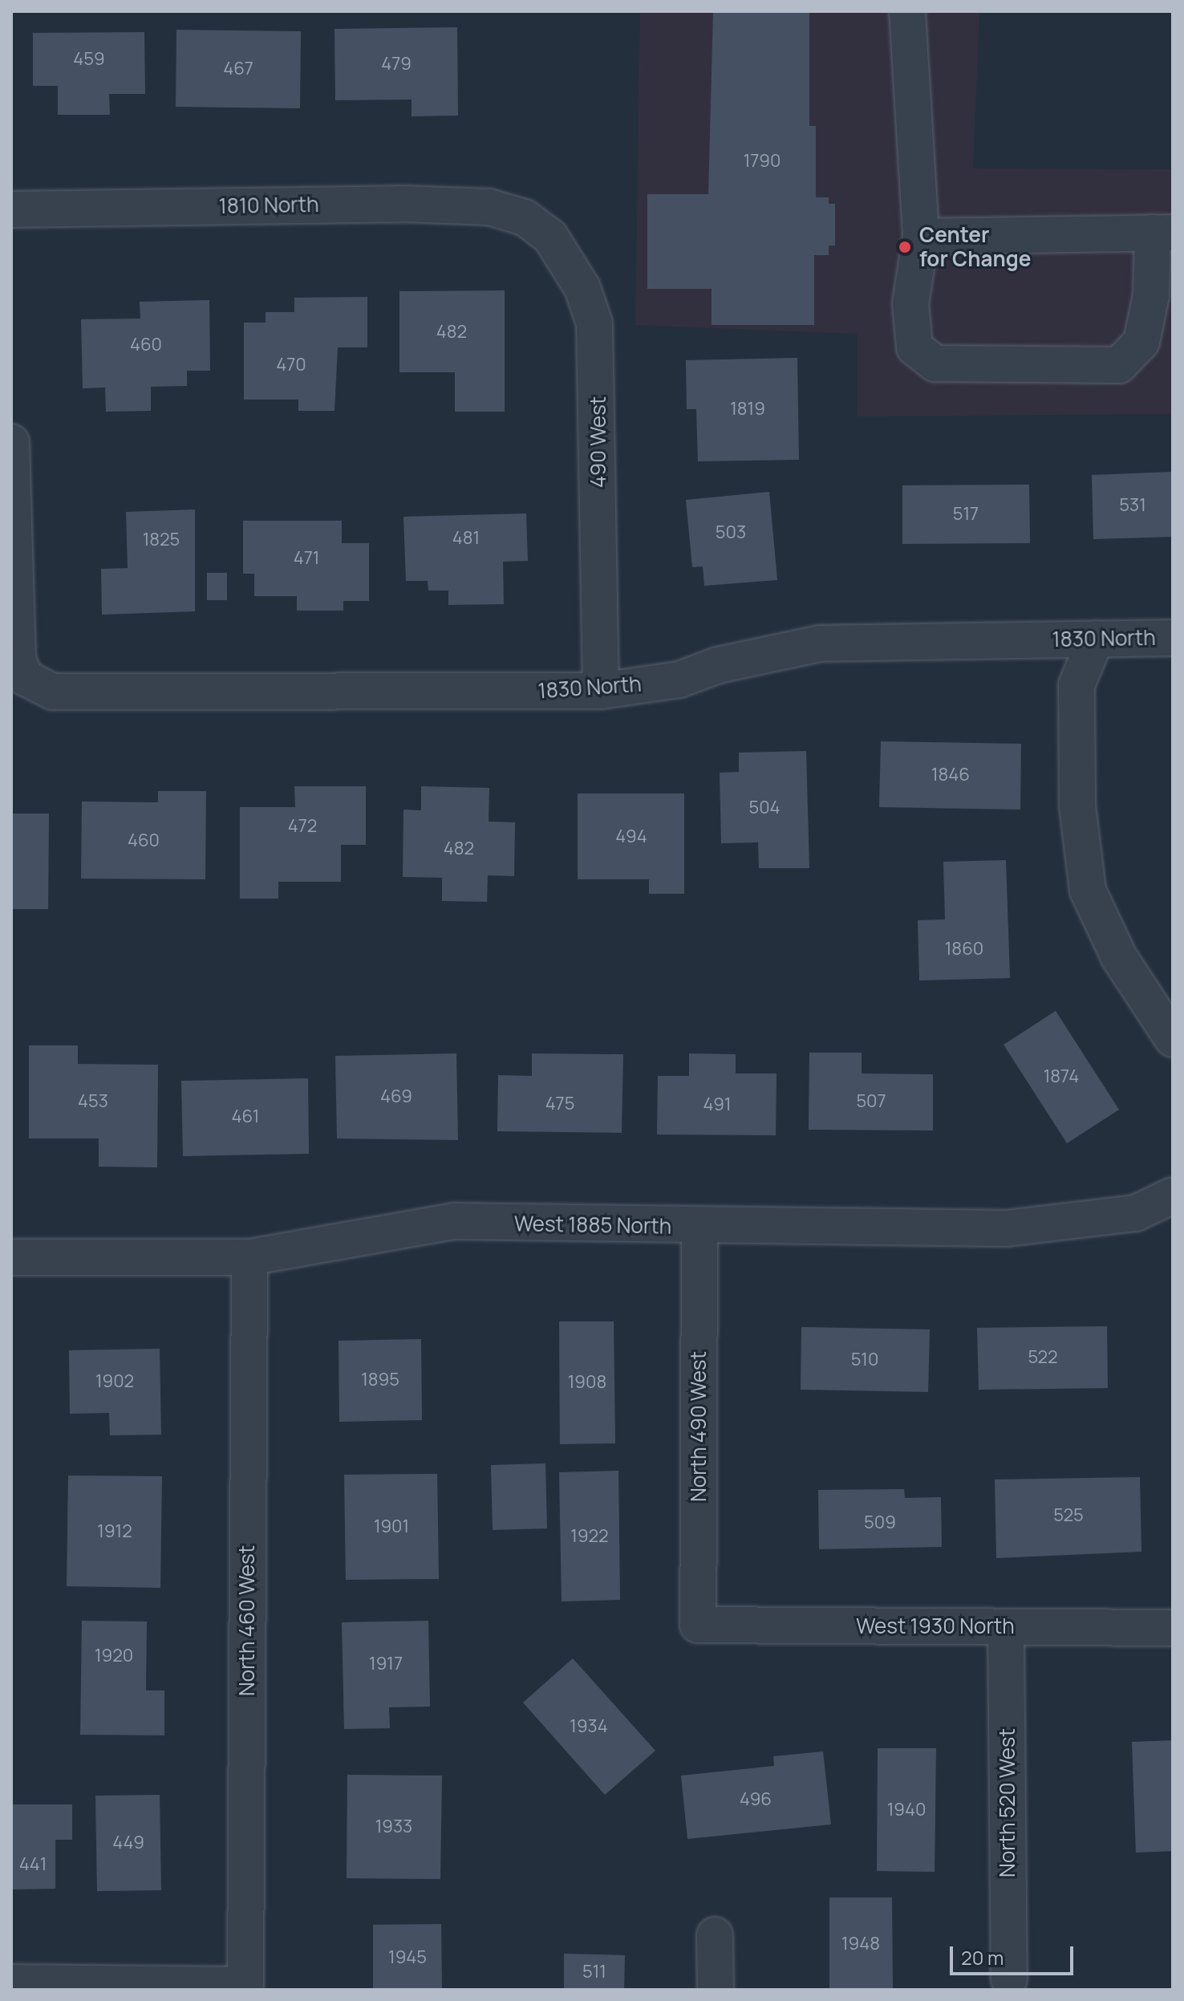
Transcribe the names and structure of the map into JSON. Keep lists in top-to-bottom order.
{
  "streets": {
    "street": [
      "1810 North",
      "490 West",
      "1830 North",
      "West 1885 North",
      "North 490 West",
      "North 460 West",
      "West 1930 North",
      "North 520 West"
    ]
  },
  "crossings": [
    ["1810 North", "490 West"],
    ["490 West", "1830 North"],
    ["West 1885 North", "North 490 West"],
    ["West 1885 North", "North 460 West"],
    ["North 490 West", "West 1930 North"],
    ["West 1930 North", "North 520 West"]
  ],
  "places": ["Center for Change"],
  "house_numbers": [
    "459",
    "479",
    "467",
    "1790",
    "482",
    "460",
    "470",
    "1819",
    "531",
    "517",
    "503",
    "481",
    "1825",
    "471",
    "1846",
    "504",
    "472",
    "494",
    "460",
    "482",
    "1860",
    "1874",
    "469",
    "453",
    "507",
    "475",
    "491",
    "461",
    "522",
    "510",
    "1895",
    "1902",
    "1908",
    "525",
    "509",
    "1901",
    "1912",
    "1922",
    "1920",
    "1917",
    "1934",
    "496",
    "1940",
    "1933",
    "449",
    "441",
    "1948",
    "1945",
    "511"
  ],
  "scale_bar": "20 m"
}
